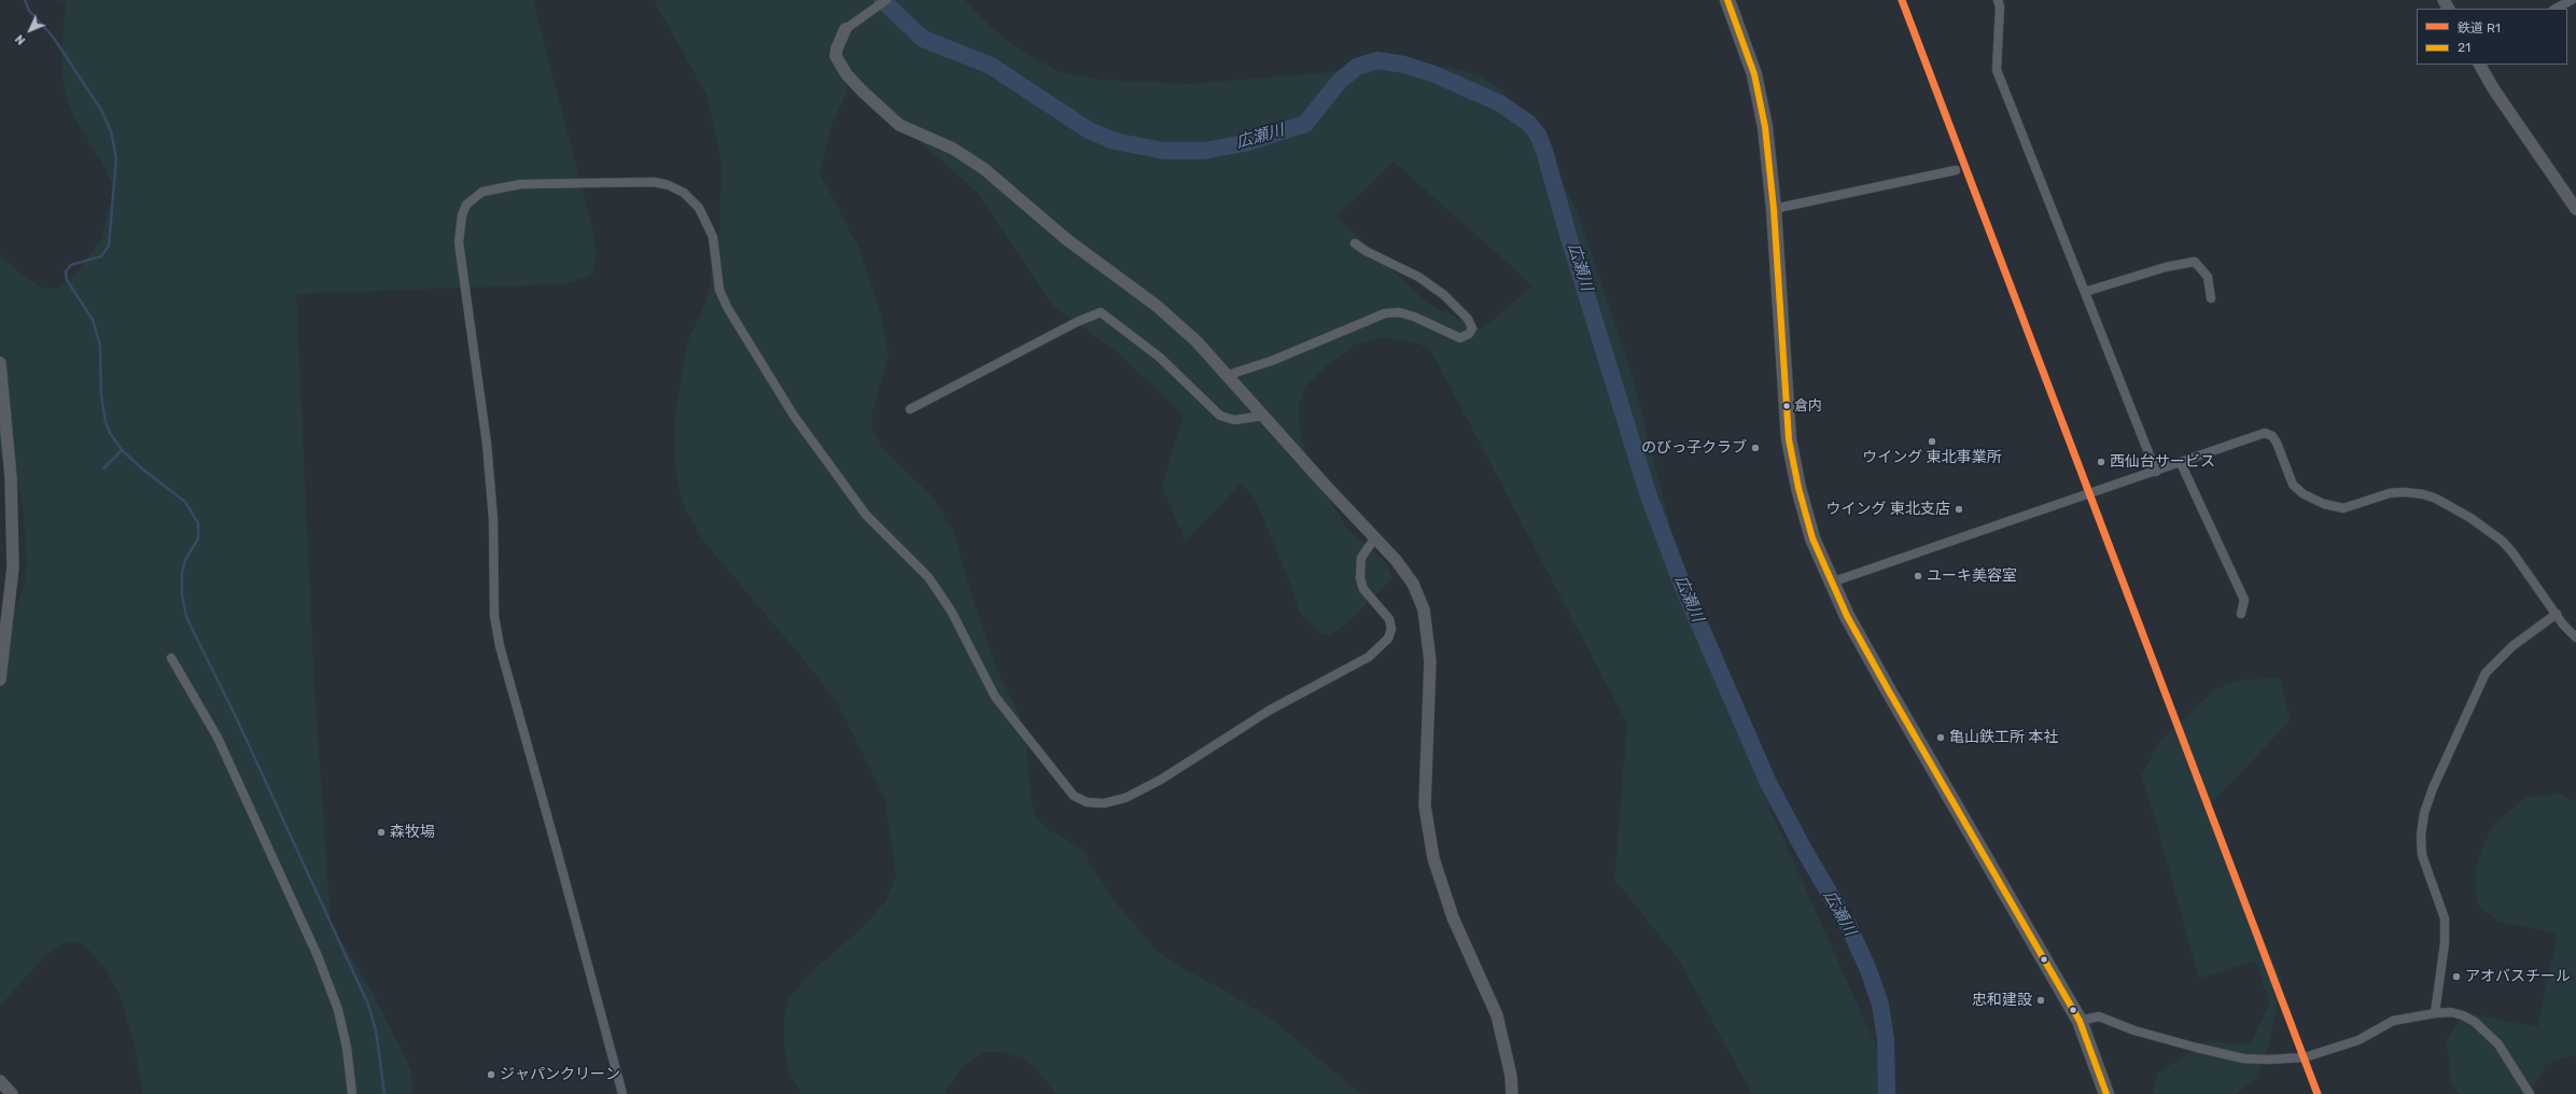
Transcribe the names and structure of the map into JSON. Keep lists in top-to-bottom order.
{
  "water": ["広瀬川"],
  "places": [
    "倉内",
    "ウイング 東北事業所",
    "のびっ子クラブ",
    "西仙台サービス",
    "ウイング 東北支店",
    "ユーキ美容室",
    "亀山鉄工所 本社",
    "森牧場",
    "アオバスチール",
    "忠和建設",
    "ジャパンクリーン"
  ],
  "lines": ["rail line R1", "transit line 21"],
  "legend": ["鉄道 R1", "21"],
  "north": "bottom left"
}
